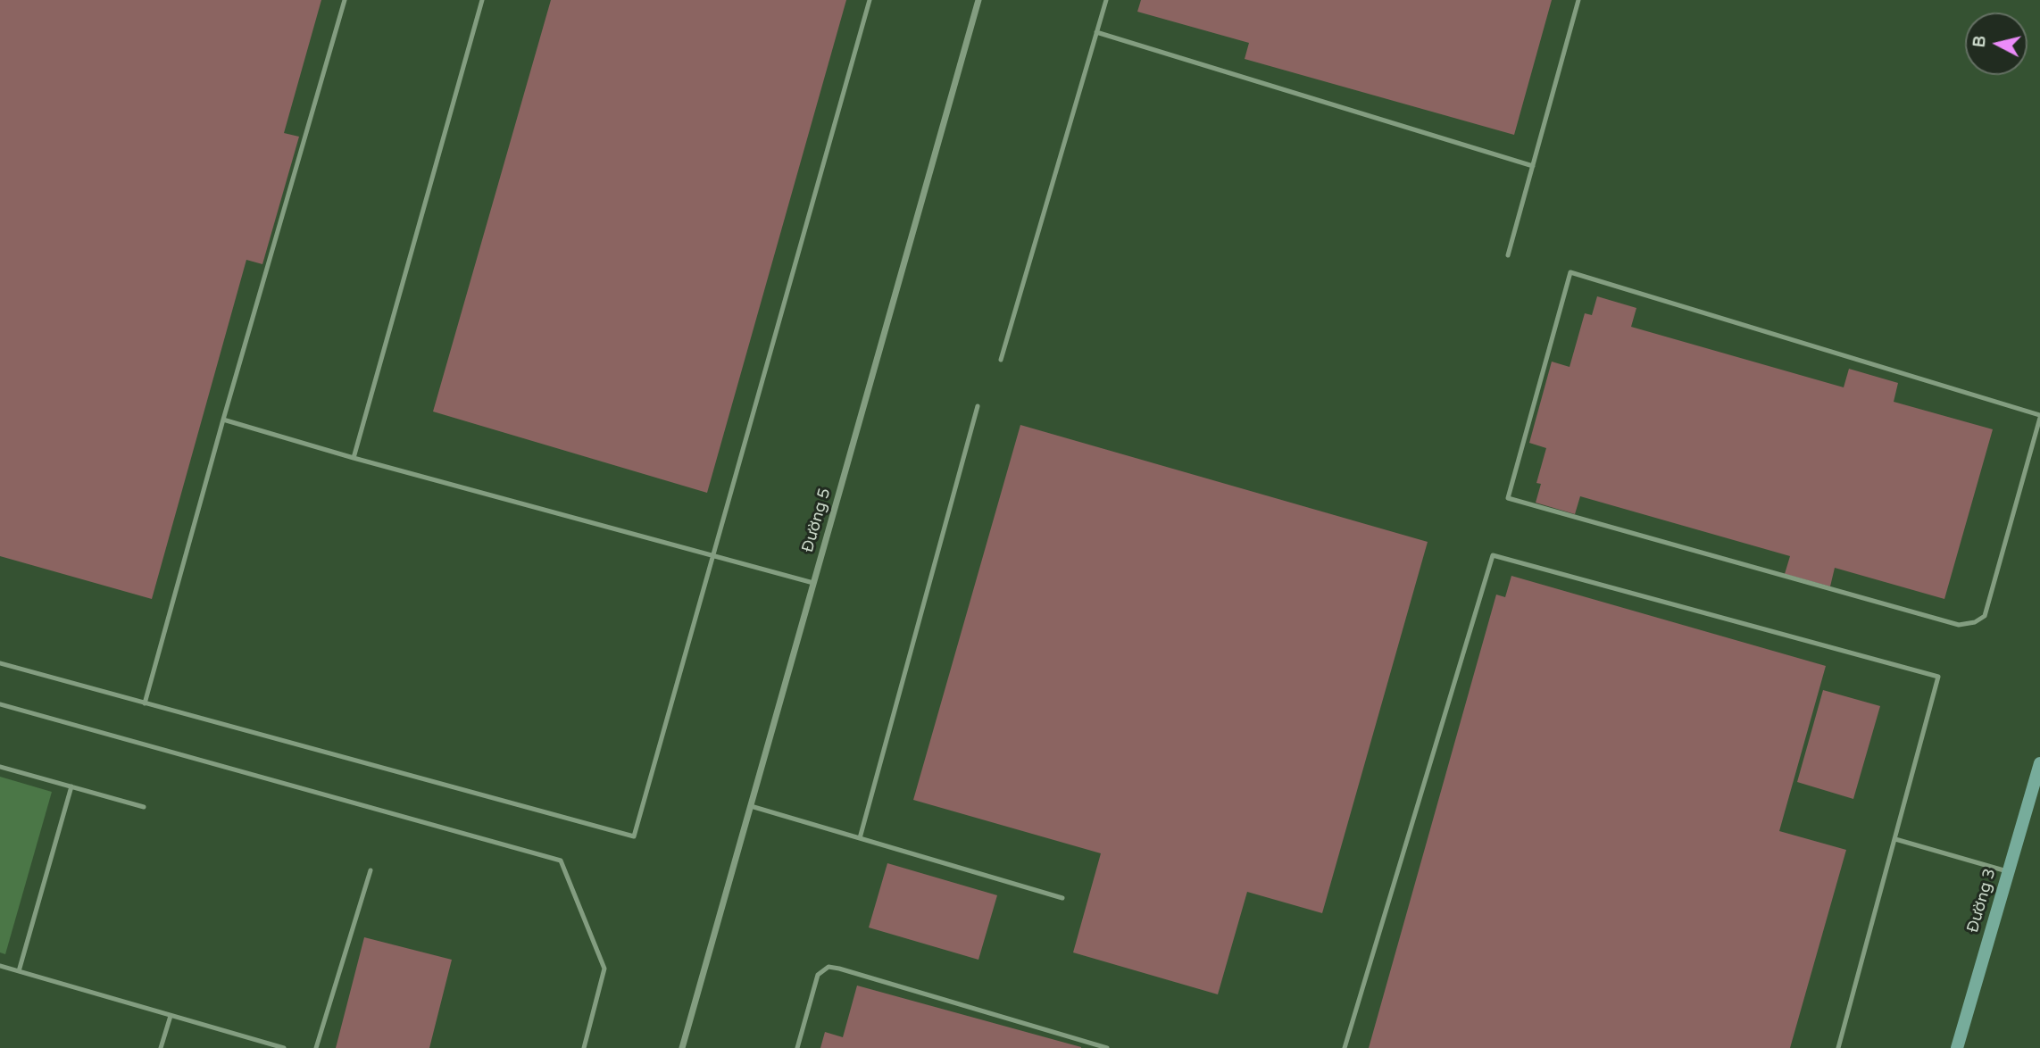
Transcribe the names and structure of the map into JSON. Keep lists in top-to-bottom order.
{
  "streets": {
    "street": ["Đường 5", "Đường 3"]
  },
  "north": "left"
}
